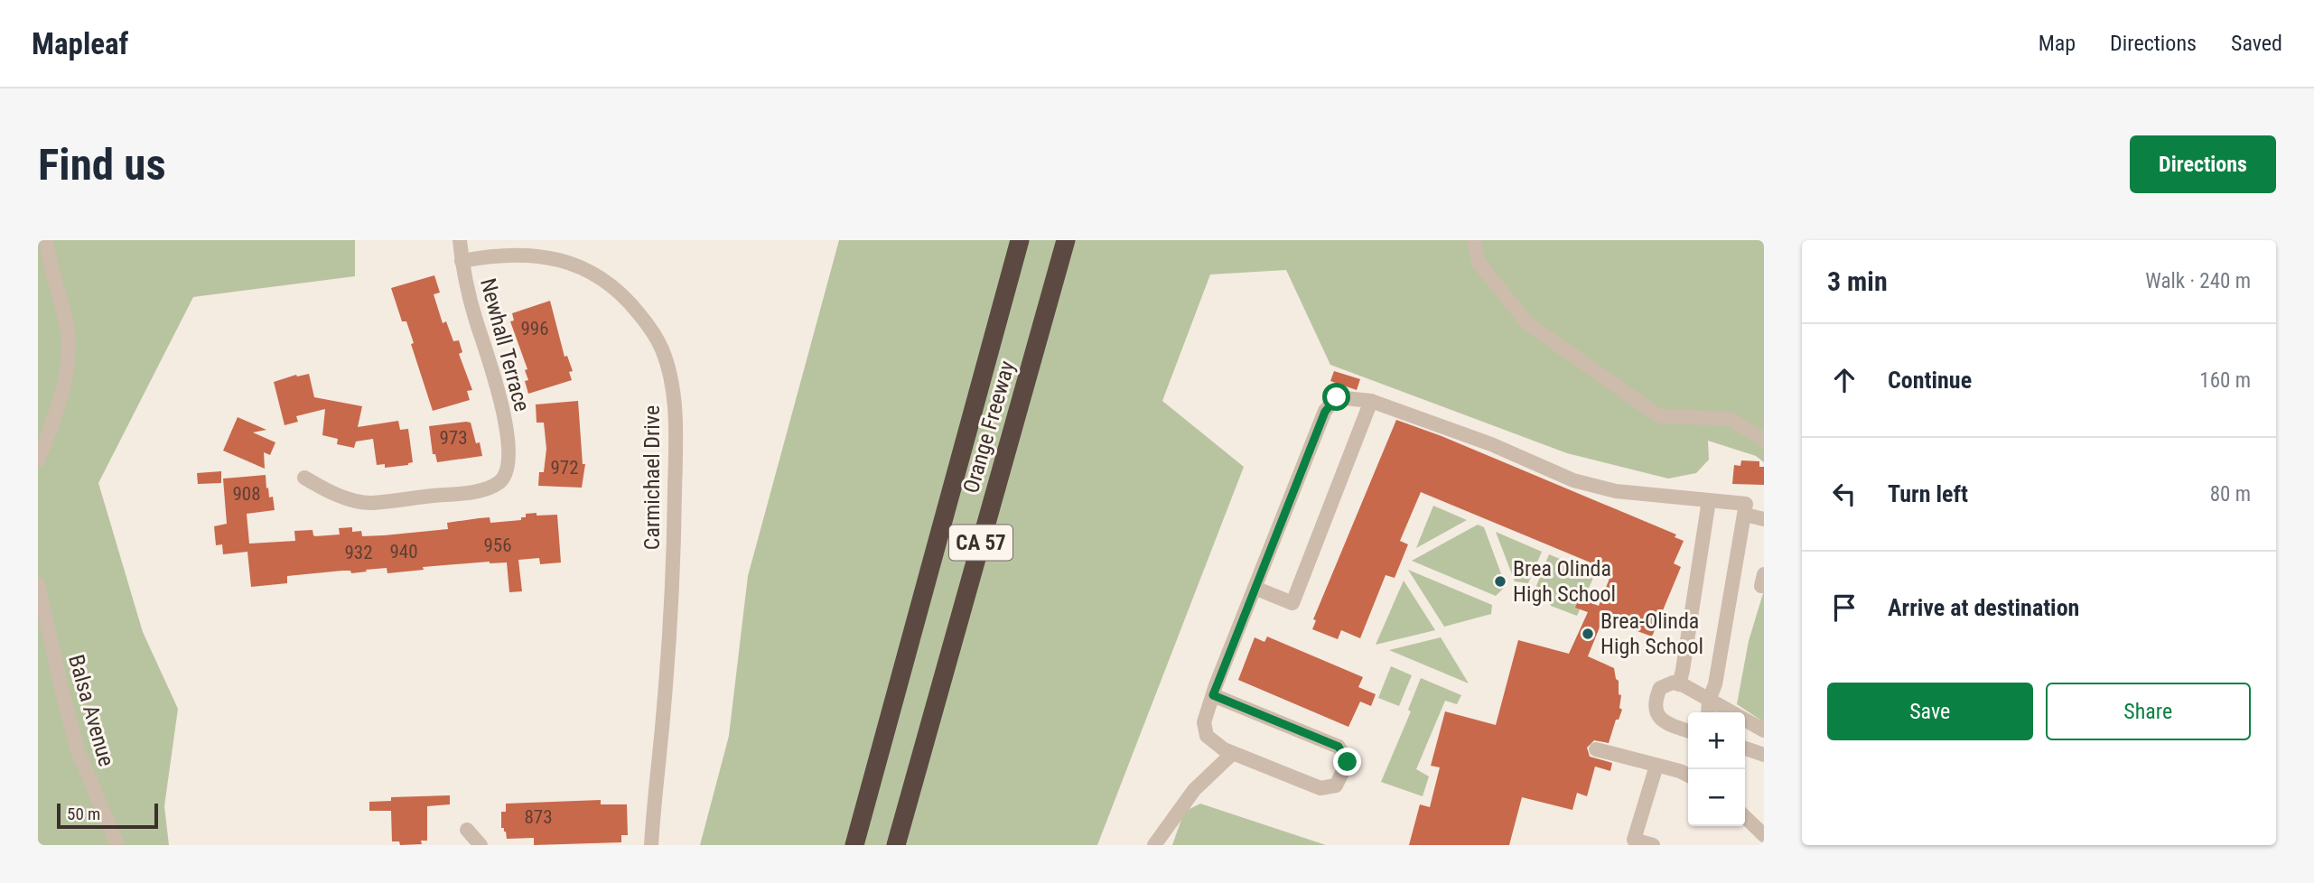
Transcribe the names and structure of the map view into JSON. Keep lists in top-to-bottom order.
{
  "streets": {
    "highway": ["Orange Freeway", "CA 57"],
    "street": ["Newhall Terrace", "Carmichael Drive", "Balsa Avenue"]
  },
  "crossings": [
    ["Newhall Terrace", "Carmichael Drive"]
  ],
  "places": ["Brea Olinda High School", "Brea-Olinda High School"],
  "house_numbers": [
    "996",
    "973",
    "972",
    "908",
    "956",
    "940",
    "932",
    "873"
  ],
  "scale_bar": "50 m",
  "page": {
    "header": "Mapleaf",
    "nav": ["Map", "Directions", "Saved"],
    "buttons": [
      "Directions",
      ["Save", "Share"]
    ],
    "title": "Find us",
    "heading": ["3 min", "Walk · 240 m"],
    "list": [
      ["Continue", "160 m"],
      ["Turn left", "80 m"],
      "Arrive at destination"
    ],
    "map_buttons": ["+", "−"],
    "scale": "50 m"
  }
}
